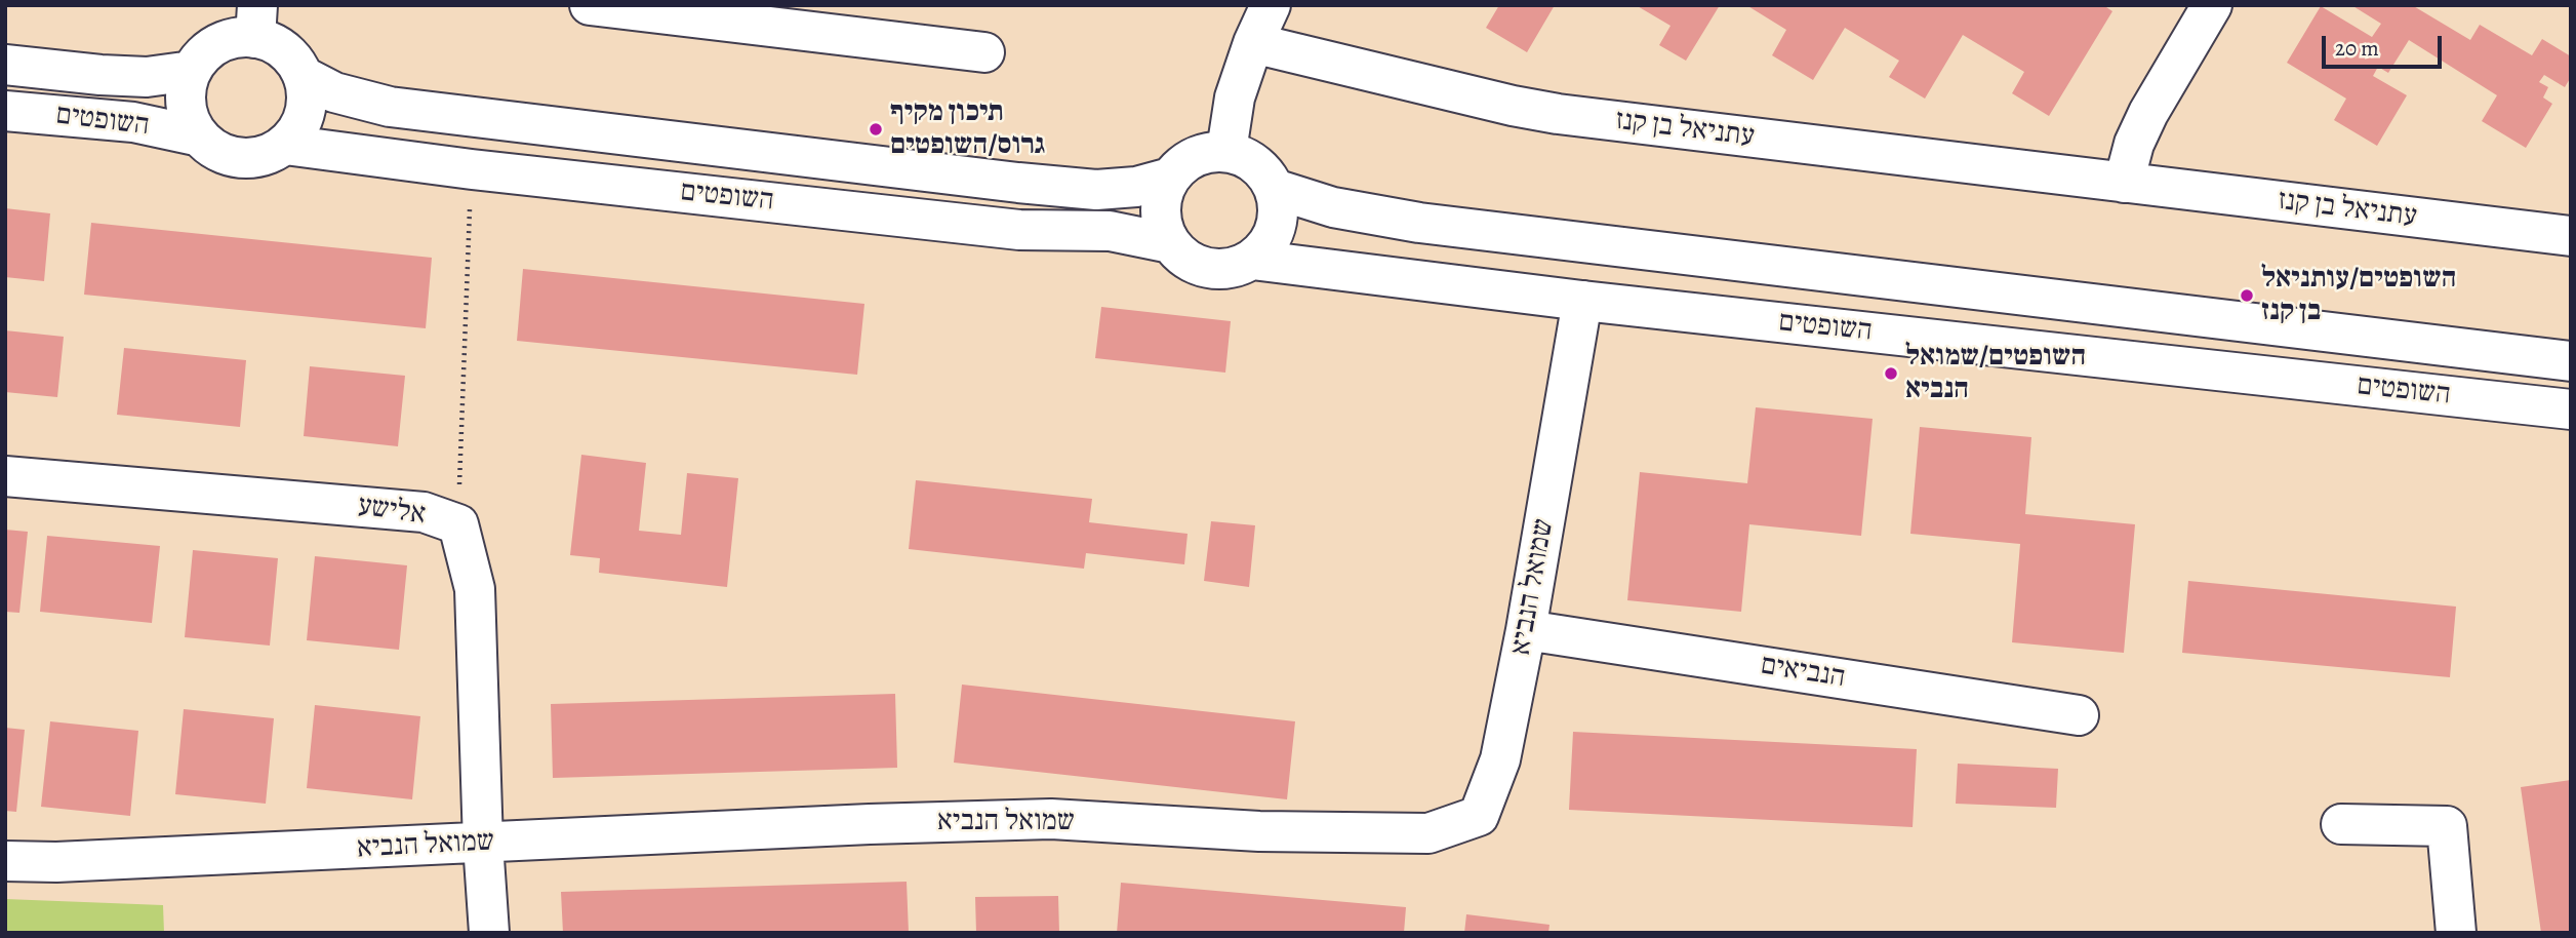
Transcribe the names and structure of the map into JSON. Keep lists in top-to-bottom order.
{
  "streets": {
    "street": [
      "השופטים",
      "עתניאל בן קנז",
      "אלישע",
      "שמואל הנביא",
      "הנביאים"
    ]
  },
  "crossings": [
    ["השופטים", "שמואל הנביא"],
    ["אלישע", "שמואל הנביא"],
    ["שמואל הנביא", "הנביאים"]
  ],
  "places": ["תיכון מקיף גרוס/השופטים", "השופטים/עותניאל בן קנז", "השופטים/שמואל הנביא"],
  "scale_bar": "20 m"
}
